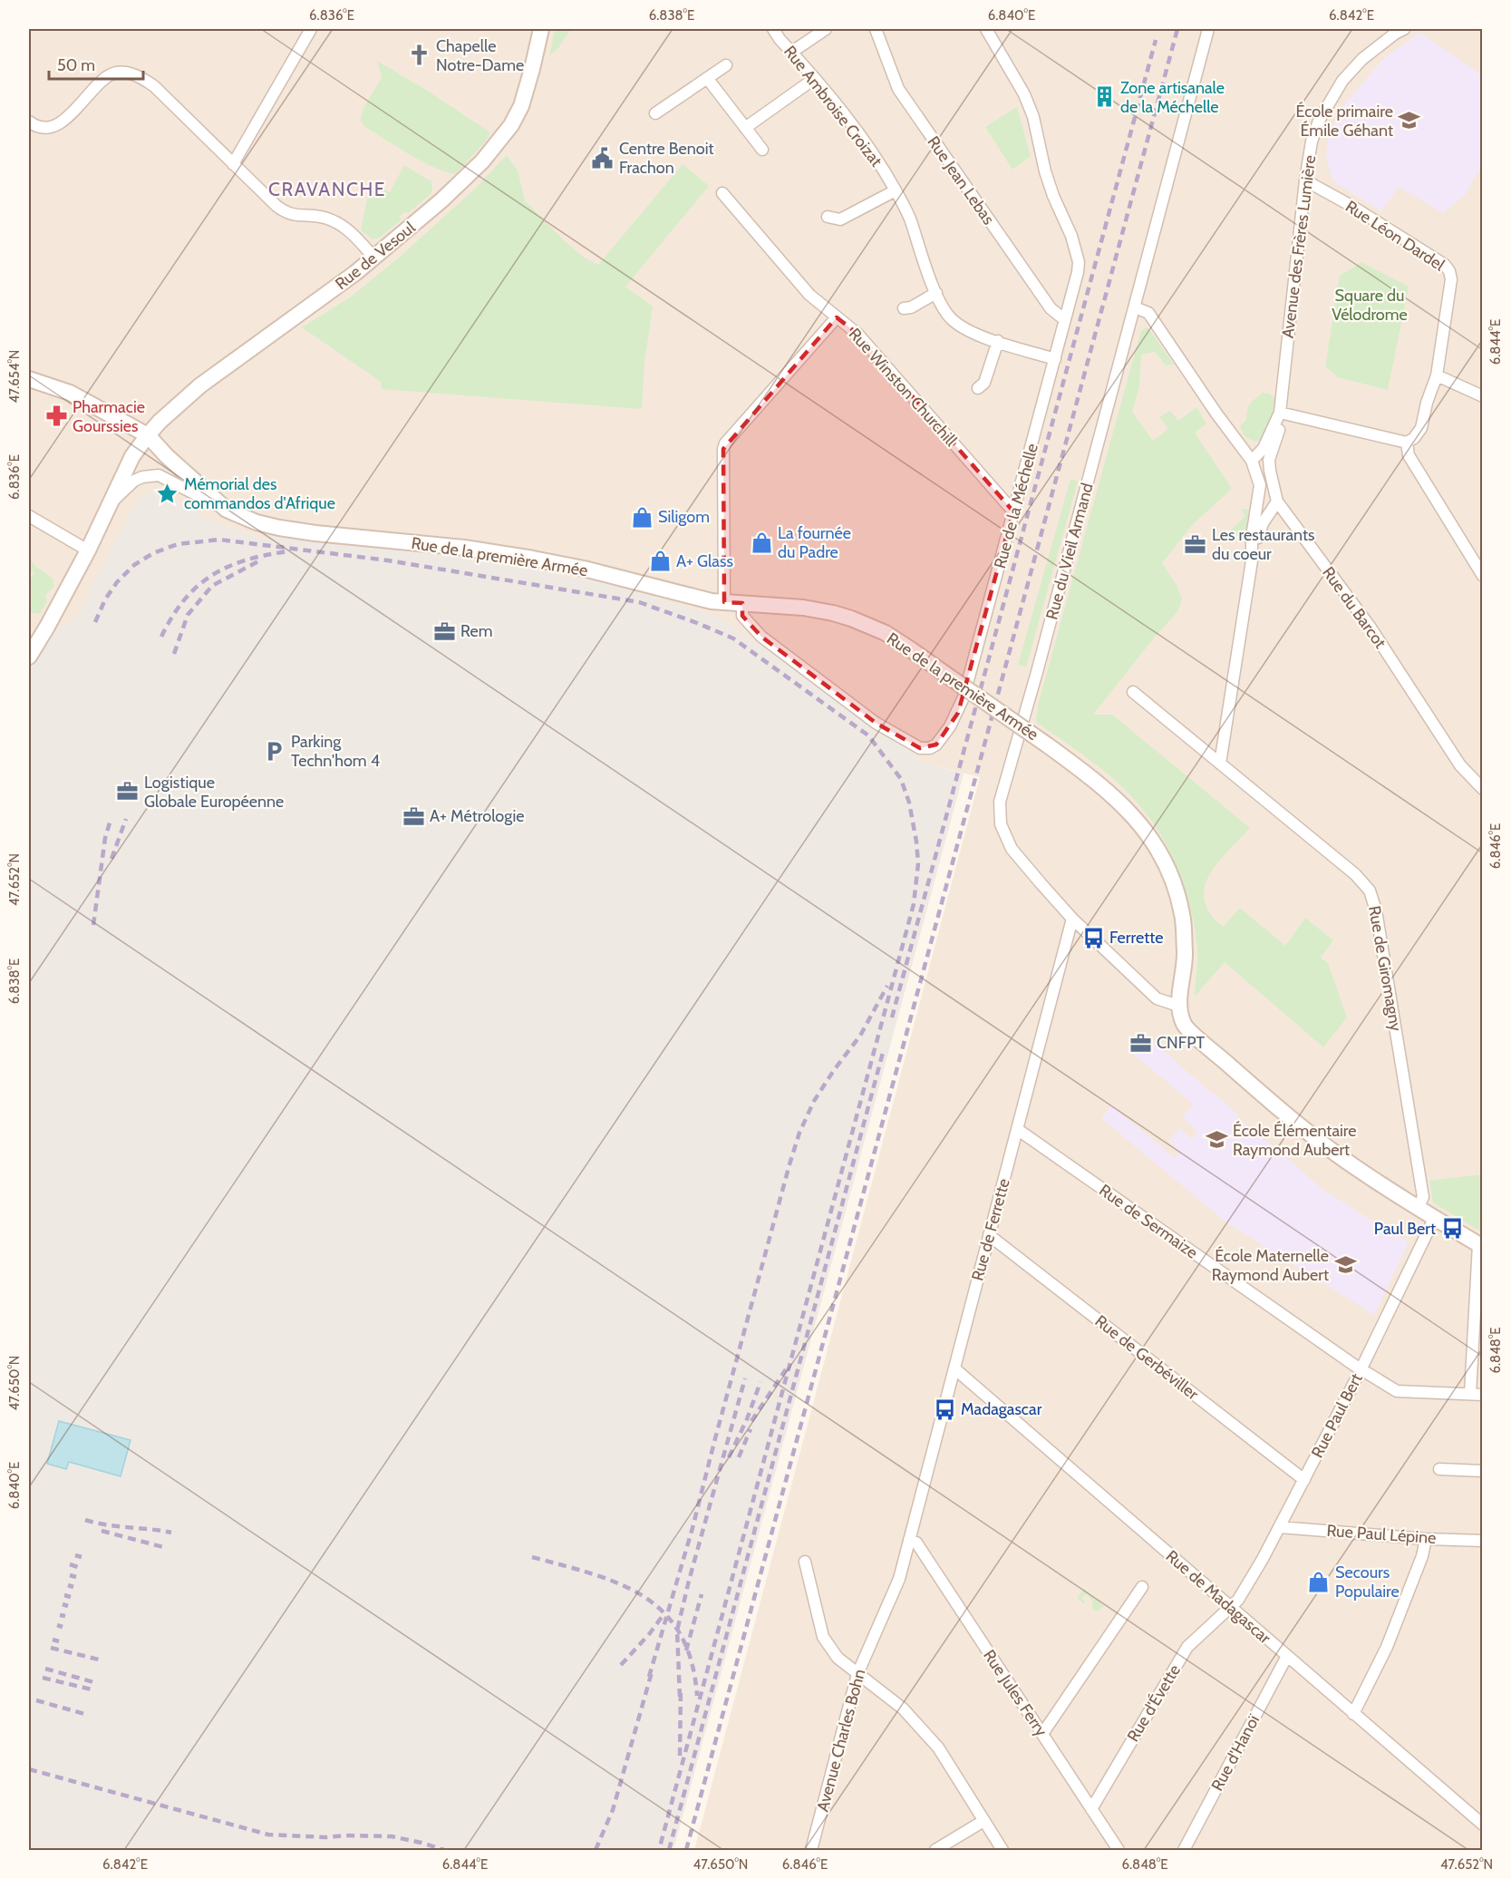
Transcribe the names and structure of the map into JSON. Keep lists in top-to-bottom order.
{
  "streets": {
    "main road": ["Rue de Vesoul", "Rue de la première Armée"],
    "street": [
      "Rue Ambroise Croizat",
      "Rue Jean Lebas",
      "Rue Léon Dardel",
      "Avenue des Frères Lumière",
      "Rue Winston Churchill",
      "Rue de la Méchelle",
      "Rue du Vieil Armand",
      "Rue du Barcot",
      "Rue de Giromagny",
      "Rue de Sermaize",
      "Rue de Ferrette",
      "Rue de Gerbéviller",
      "Rue Paul Bert",
      "Rue Paul Lépine",
      "Rue de Madagascar",
      "Rue Jules Ferry",
      "Rue d'Évette",
      "Avenue Charles Bohn",
      "Rue d'Hanoï"
    ]
  },
  "crossings": [
    ["Rue Ambroise Croizat", "Rue de la Méchelle"],
    ["Rue Jean Lebas", "Rue de la Méchelle"],
    ["Rue Léon Dardel", "Avenue des Frères Lumière"],
    ["Avenue des Frères Lumière", "Rue du Barcot"],
    ["Rue de Vesoul", "Rue de la première Armée"],
    ["Rue Winston Churchill", "Rue de la Méchelle"],
    ["Rue de la Méchelle", "Rue de la première Armée"],
    ["Rue du Vieil Armand", "Rue de la première Armée"],
    ["Rue du Vieil Armand", "Rue de Ferrette"],
    ["Rue de Sermaize", "Rue de Ferrette"],
    ["Rue de Sermaize", "Rue Paul Bert"],
    ["Rue de Ferrette", "Rue de Gerbéviller"],
    ["Rue de Ferrette", "Rue de Madagascar"],
    ["Rue de Ferrette", "Rue Jules Ferry"],
    ["Rue de Ferrette", "Avenue Charles Bohn"],
    ["Rue de Gerbéviller", "Rue Paul Bert"],
    ["Rue Paul Bert", "Rue Paul Lépine"],
    ["Rue Paul Bert", "Rue de Madagascar"],
    ["Rue Paul Bert", "Rue d'Évette"],
    ["Rue de Madagascar", "Rue d'Évette"],
    ["Rue de Madagascar", "Rue d'Hanoï"],
    ["Rue Jules Ferry", "Rue d'Évette"],
    ["Rue Jules Ferry", "Avenue Charles Bohn"]
  ],
  "districts": ["CRAVANCHE"],
  "parks": ["Square du Vélodrome"],
  "places": {
    "church": ["Chapelle Notre-Dame"],
    "building": ["Zone artisanale de la Méchelle"],
    "school or university": ["École primaire Émile Géhant", "École Élémentaire Raymond Aubert", "École Maternelle Raymond Aubert"],
    "public building": ["Centre Benoit Frachon"],
    "pharmacy": ["Pharmacie Gourssies"],
    "place": ["Mémorial des commandos d'Afrique"],
    "shop": [
      "Siligom",
      "La fournée du Padre",
      "A+ Glass",
      "Secours Populaire"
    ],
    "office": [
      "Les restaurants du coeur",
      "Rem",
      "Logistique Globale Européenne",
      "A+ Métrologie",
      "CNFPT"
    ],
    "parking": ["Parking Techn'hom 4"],
    "bus stop": ["Ferrette", "Paul Bert", "Madagascar"]
  },
  "scale_bar": "50 m",
  "coordinates": [
    "6.836°E",
    "6.838°E",
    "6.840°E",
    "6.842°E",
    "6.844°E",
    "47.654°N",
    "6.846°E",
    "47.652°N",
    "6.848°E",
    "47.650°N"
  ]
}
